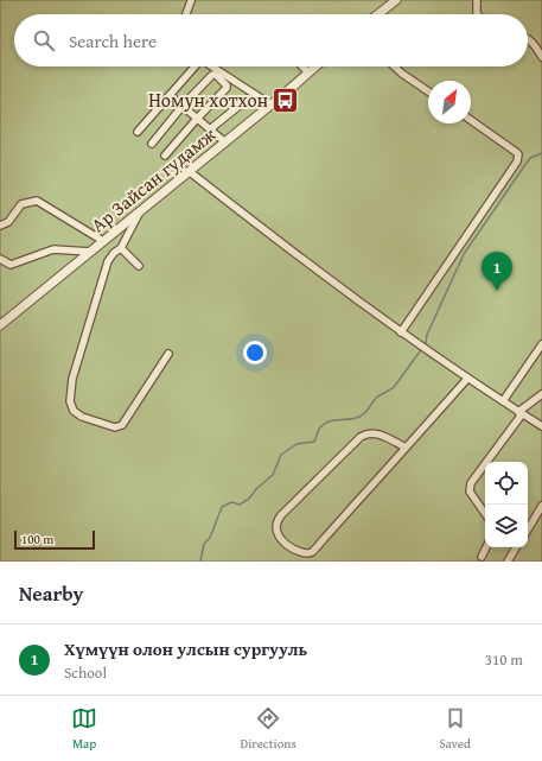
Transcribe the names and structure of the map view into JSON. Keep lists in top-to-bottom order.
{
  "streets": {
    "street": ["Ар Зайсан гудамж"]
  },
  "places": {
    "bus stop": ["Номун хотхон"]
  },
  "scale_bar": "100 m",
  "north": "top right",
  "page": {
    "search": "Search here",
    "pins": "1",
    "scale": "100 m",
    "heading": "Nearby",
    "list": [
      {
        "mark": "1",
        "name": "Хүмүүн олон улсын сургууль",
        "note": "School",
        "value": "310 m"
      }
    ],
    "nav": ["Map", "Directions", "Saved"]
  }
}
